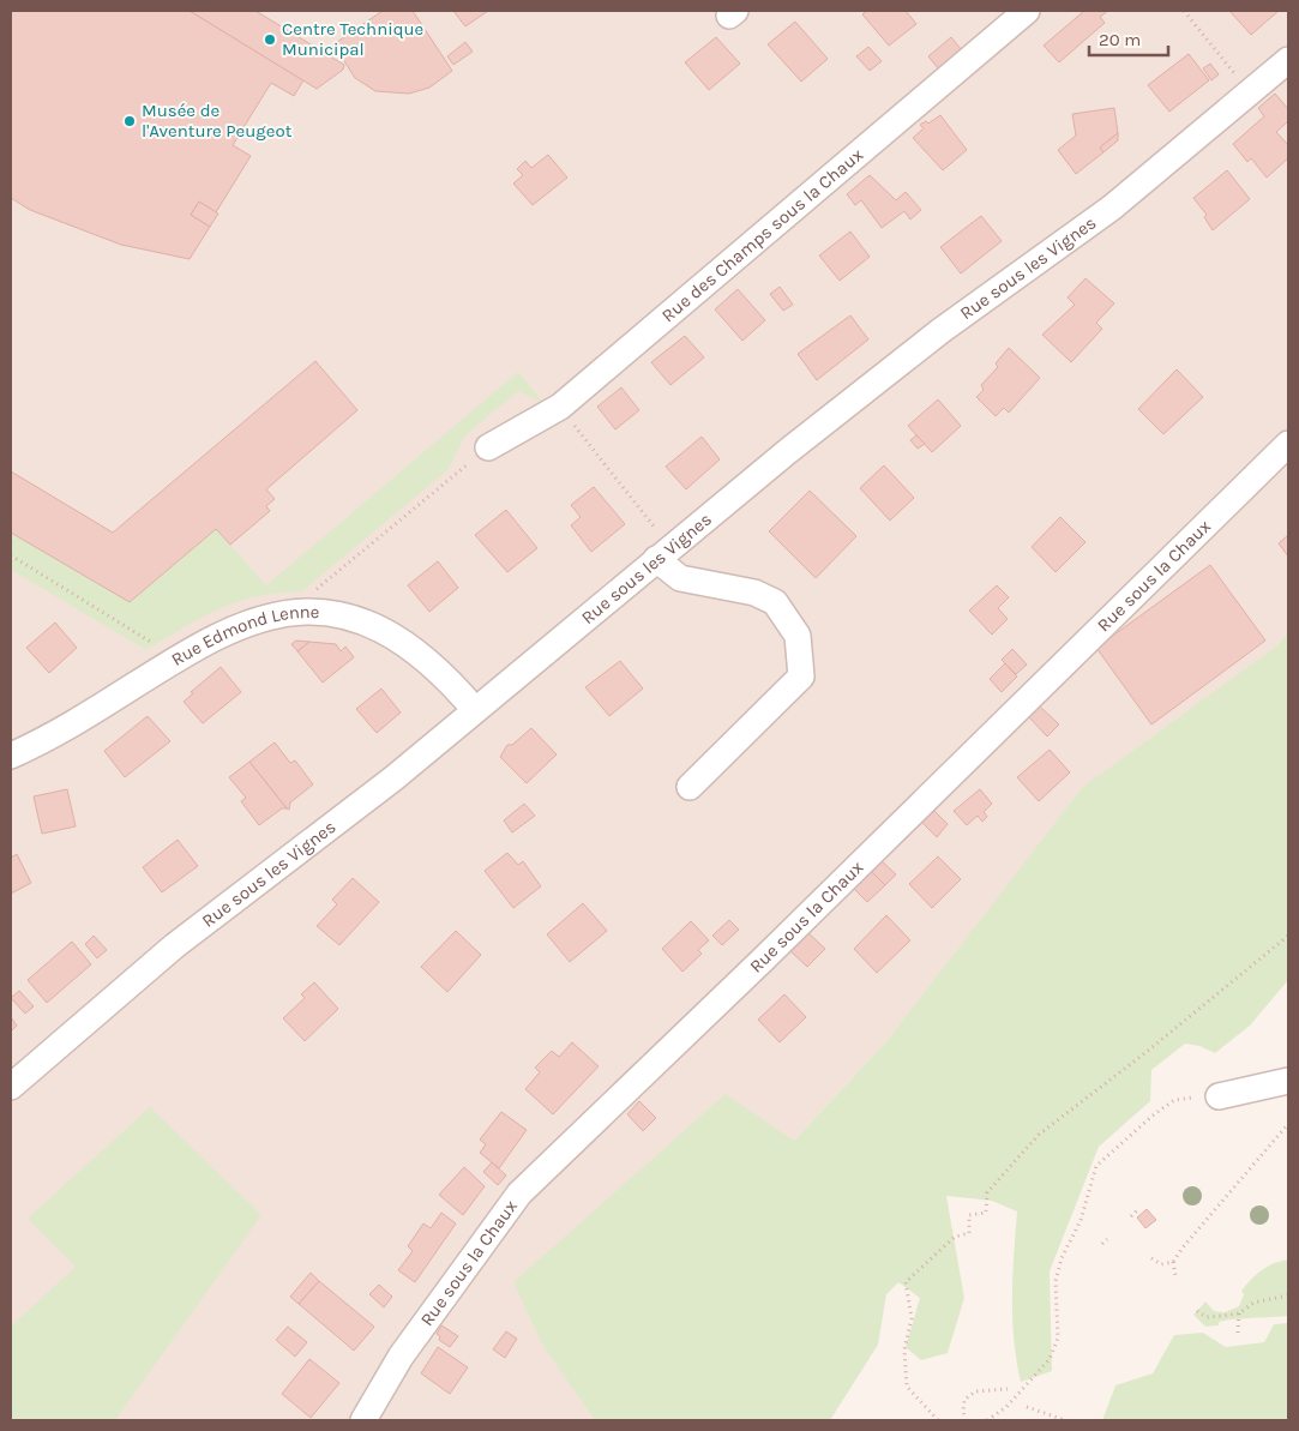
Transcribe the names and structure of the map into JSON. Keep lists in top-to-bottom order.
{
  "streets": {
    "street": [
      "Rue des Champs sous la Chaux",
      "Rue sous les Vignes",
      "Rue sous la Chaux",
      "Rue Edmond Lenne"
    ]
  },
  "crossings": [
    ["Rue sous les Vignes", "Rue Edmond Lenne"]
  ],
  "places": ["Centre Technique Municipal", "Musée de l'Aventure Peugeot"],
  "scale_bar": "20 m"
}
